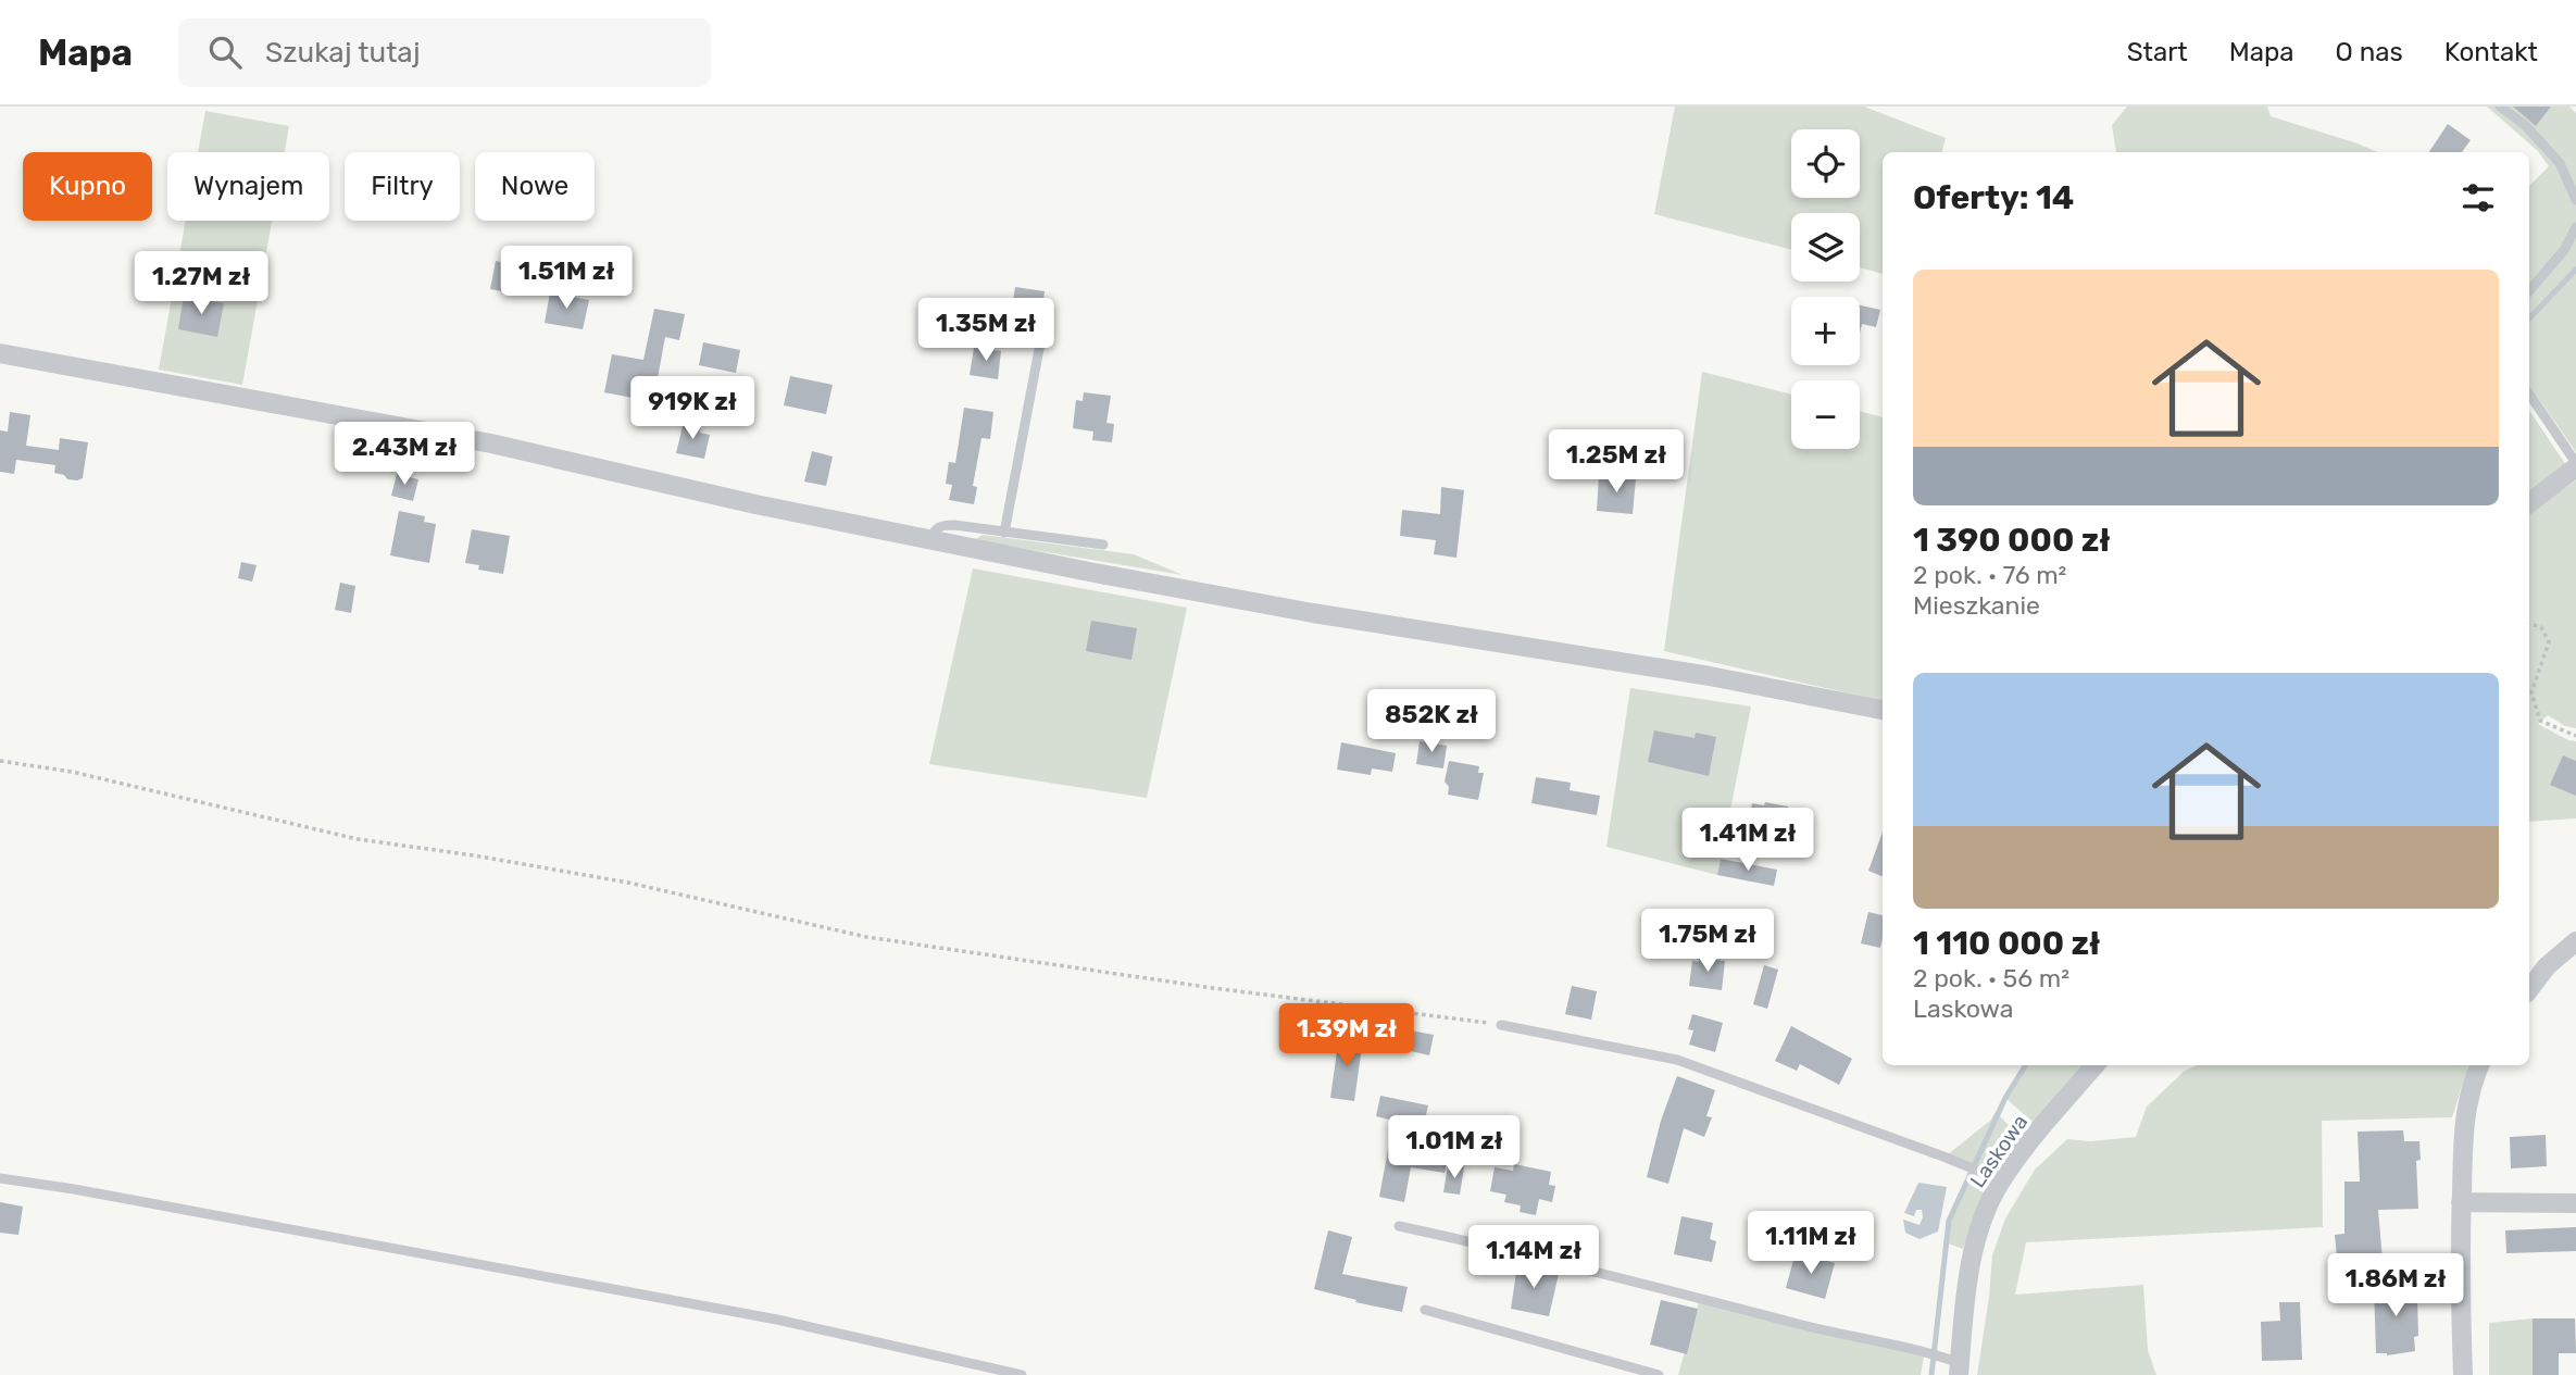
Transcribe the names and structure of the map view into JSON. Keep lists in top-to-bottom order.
{
  "streets": {
    "street": ["Laskowa"]
  },
  "page": {
    "header": "Mapa",
    "search": "Szukaj tutaj",
    "nav": [
      "Start",
      "Mapa",
      "O nas",
      "Kontakt"
    ],
    "map_buttons": ["+", "−"],
    "chip": [
      "Kupno",
      "Wynajem",
      "Filtry",
      "Nowe"
    ],
    "heading": "Oferty: 14",
    "list": [
      {
        "name": "1 390 000 zł",
        "note": "2 pok. · 76 m² · Mieszkanie"
      },
      {
        "name": "1 110 000 zł",
        "note": "2 pok. · 56 m² · Laskowa"
      }
    ],
    "price": [
      "1.51M zł",
      "1.27M zł",
      "1.35M zł",
      "919K zł",
      "2.43M zł",
      "1.25M zł",
      "852K zł",
      "1.41M zł",
      "1.75M zł",
      "1.39M zł",
      "1.01M zł",
      "1.11M zł",
      "1.14M zł",
      "1.86M zł"
    ]
  }
}
